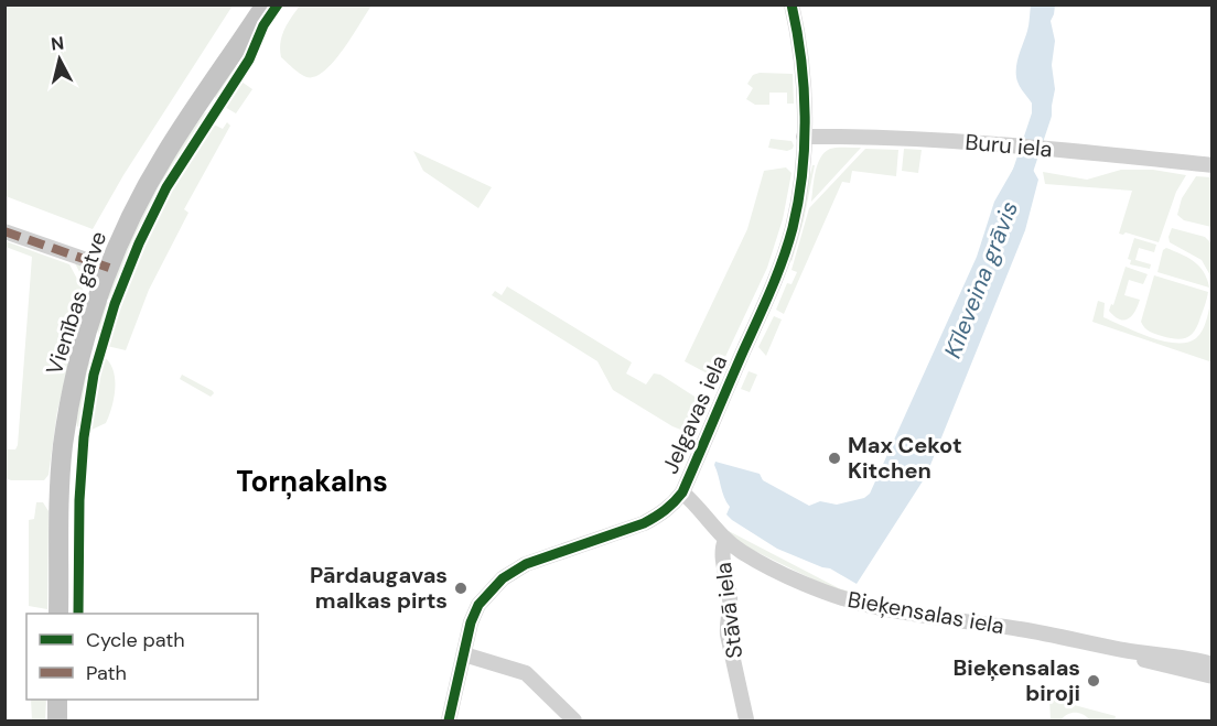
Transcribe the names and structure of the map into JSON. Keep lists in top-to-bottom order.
{
  "streets": {
    "main road": ["Vienības gatve"],
    "street": [
      "Buru iela",
      "Jelgavas iela",
      "Stāvā iela",
      "Bieķensalas iela"
    ]
  },
  "crossings": [
    ["Buru iela", "Jelgavas iela"],
    ["Jelgavas iela", "Bieķensalas iela"],
    ["Stāvā iela", "Bieķensalas iela"]
  ],
  "districts": ["Torņakalns"],
  "water": ["Kīleveina grāvis"],
  "places": ["Max Cekot Kitchen", "Pārdaugavas malkas pirts", "Bieķensalas biroji"],
  "legend": ["Cycle path", "Path"],
  "north": "top"
}
